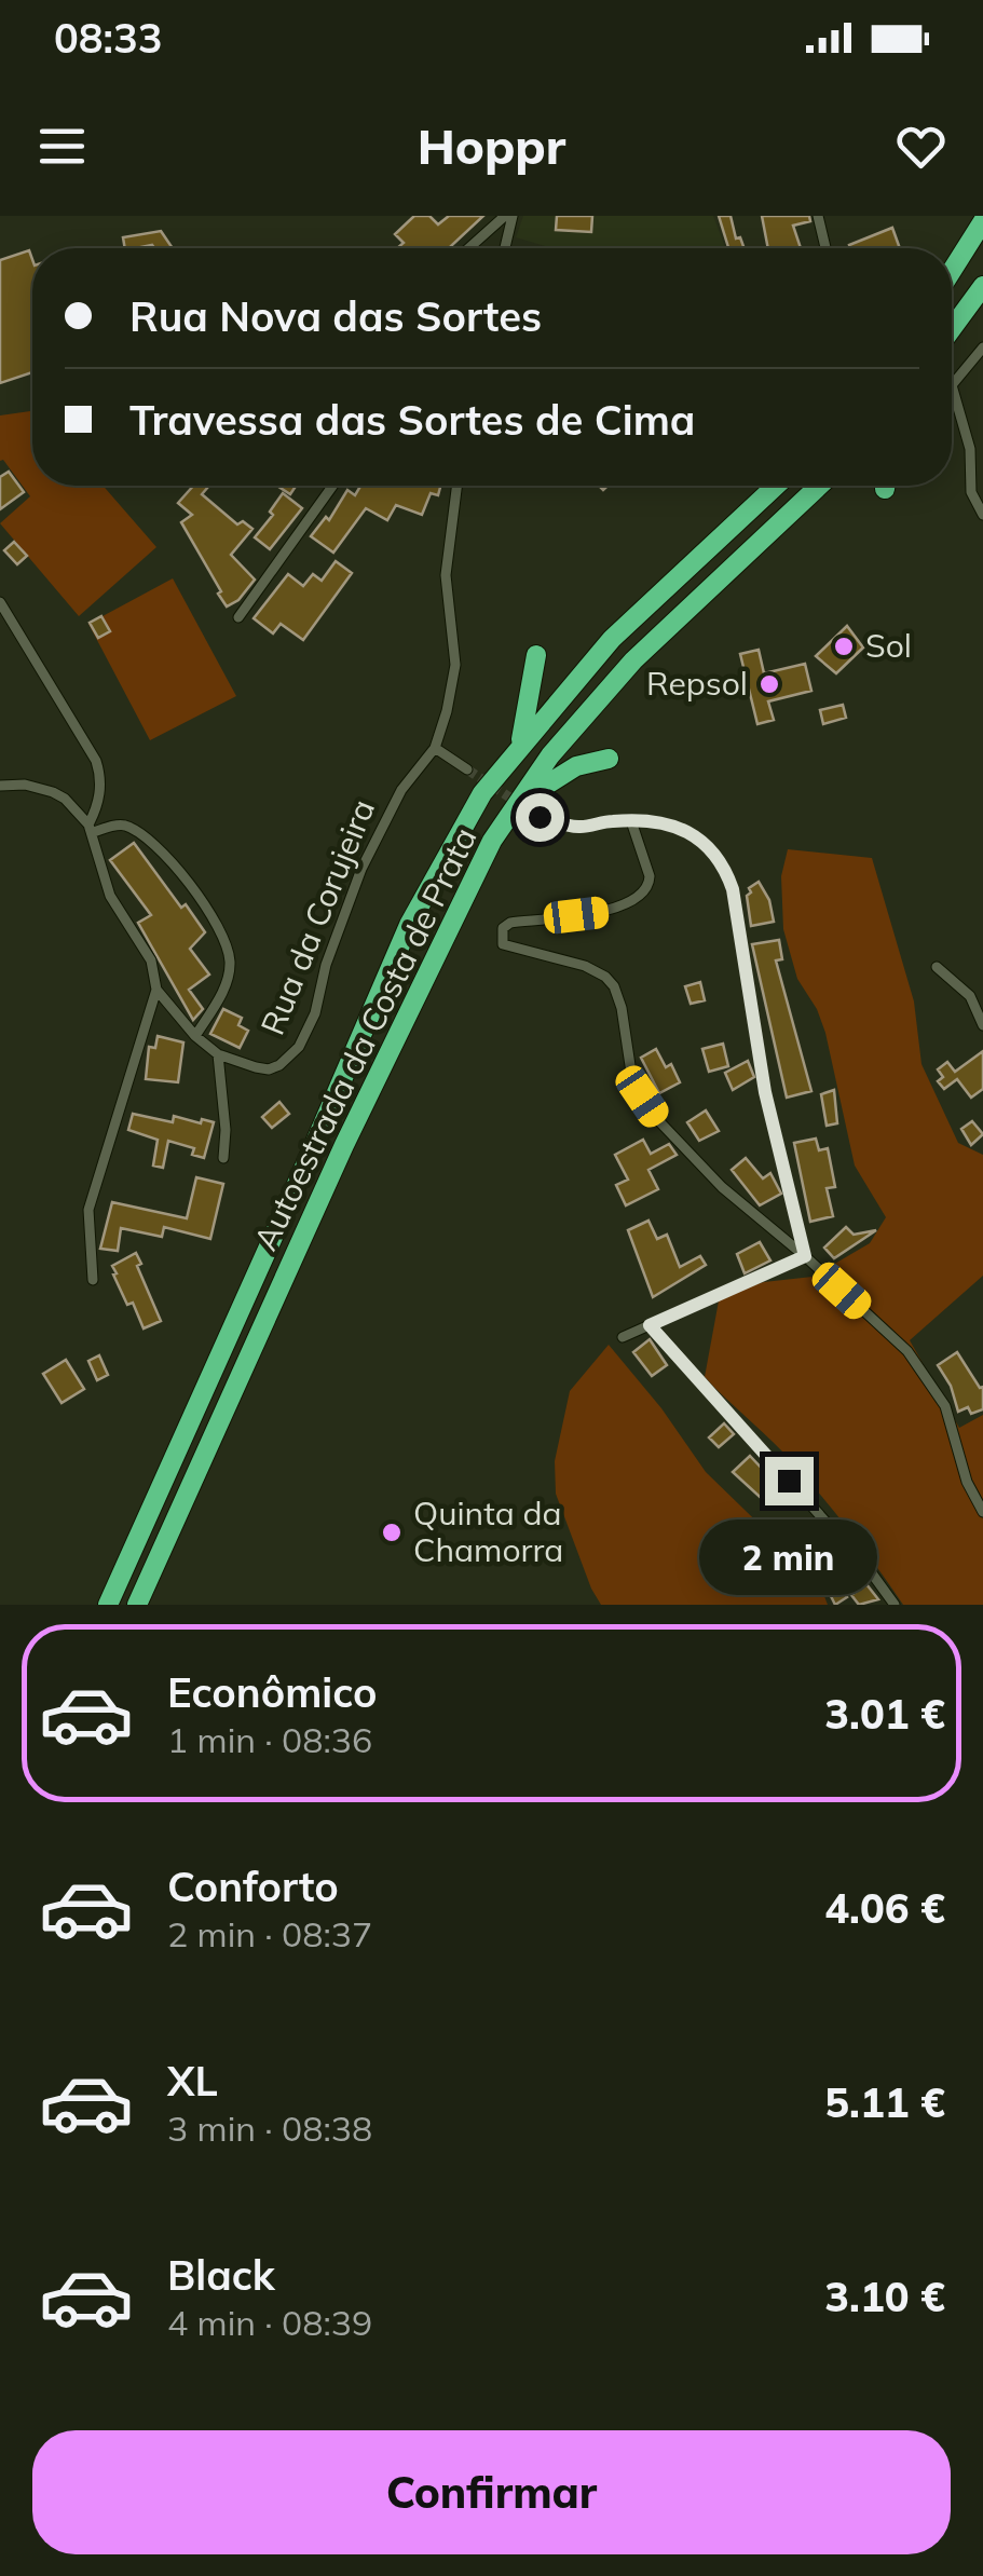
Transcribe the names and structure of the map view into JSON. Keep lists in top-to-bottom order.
{
  "streets": {
    "highway": ["Autoestrada da Costa de Prata"],
    "street": ["Rua da Corujeira"]
  },
  "places": ["Sol", "Repsol", "Quinta da Chamorra"],
  "page": {
    "status": "08:33",
    "header": "Hoppr",
    "banner": ["Rua Nova das Sortes", "Travessa das Sortes de Cima"],
    "bubble": "2 min",
    "list": [
      {
        "name": "Econômico",
        "note": "1 min · 08:36",
        "value": "3.01 €"
      },
      {
        "name": "Conforto",
        "note": "2 min · 08:37",
        "value": "4.06 €"
      },
      {
        "name": "XL",
        "note": "3 min · 08:38",
        "value": "5.11 €"
      },
      {
        "name": "Black",
        "note": "4 min · 08:39",
        "value": "3.10 €"
      }
    ],
    "buttons": "Confirmar"
  }
}
